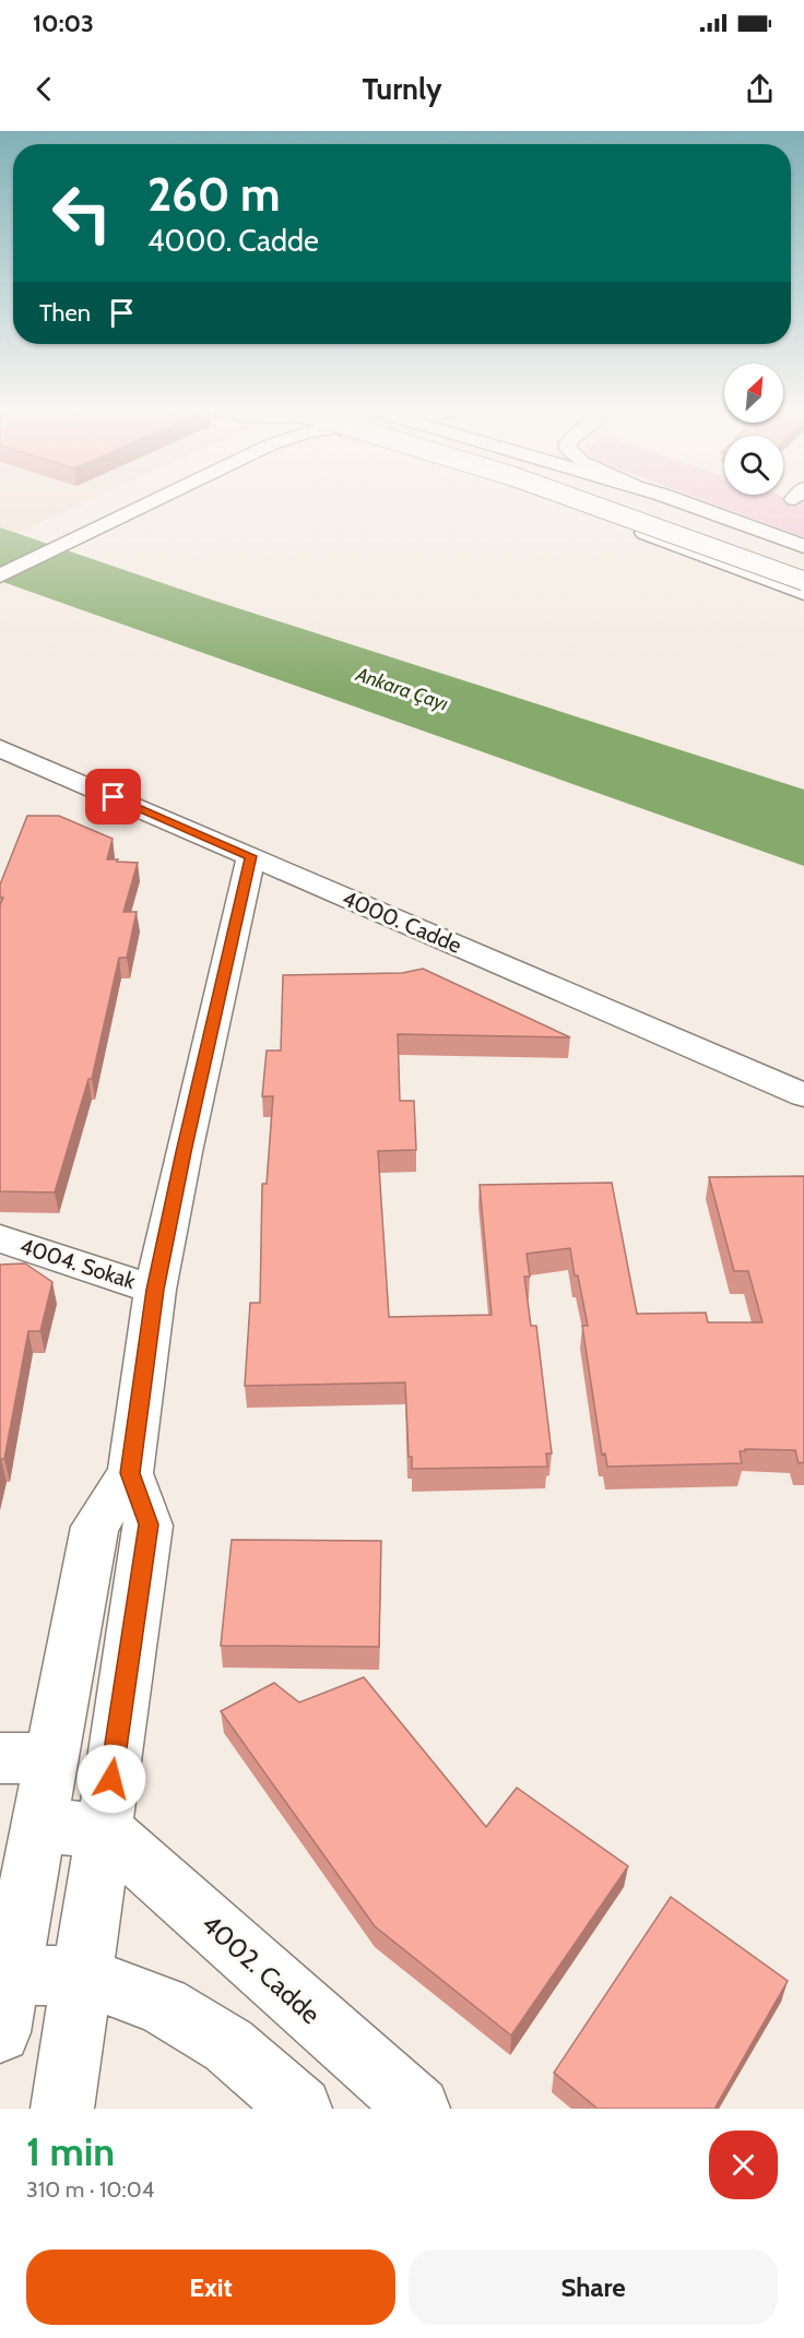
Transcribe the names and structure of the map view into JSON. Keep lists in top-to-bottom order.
{
  "streets": {
    "main road": ["4000. Cadde", "4004. Sokak", "4002. Cadde"]
  },
  "water": ["Ankara Çayı"],
  "north": "top right",
  "page": {
    "status": "10:03",
    "header": "Turnly",
    "turn": ["260 m", "4000. Cadde"],
    "then": "Then",
    "heading": ["1 min", "310 m · 10:04"],
    "buttons": ["Exit", "Share"]
  }
}
